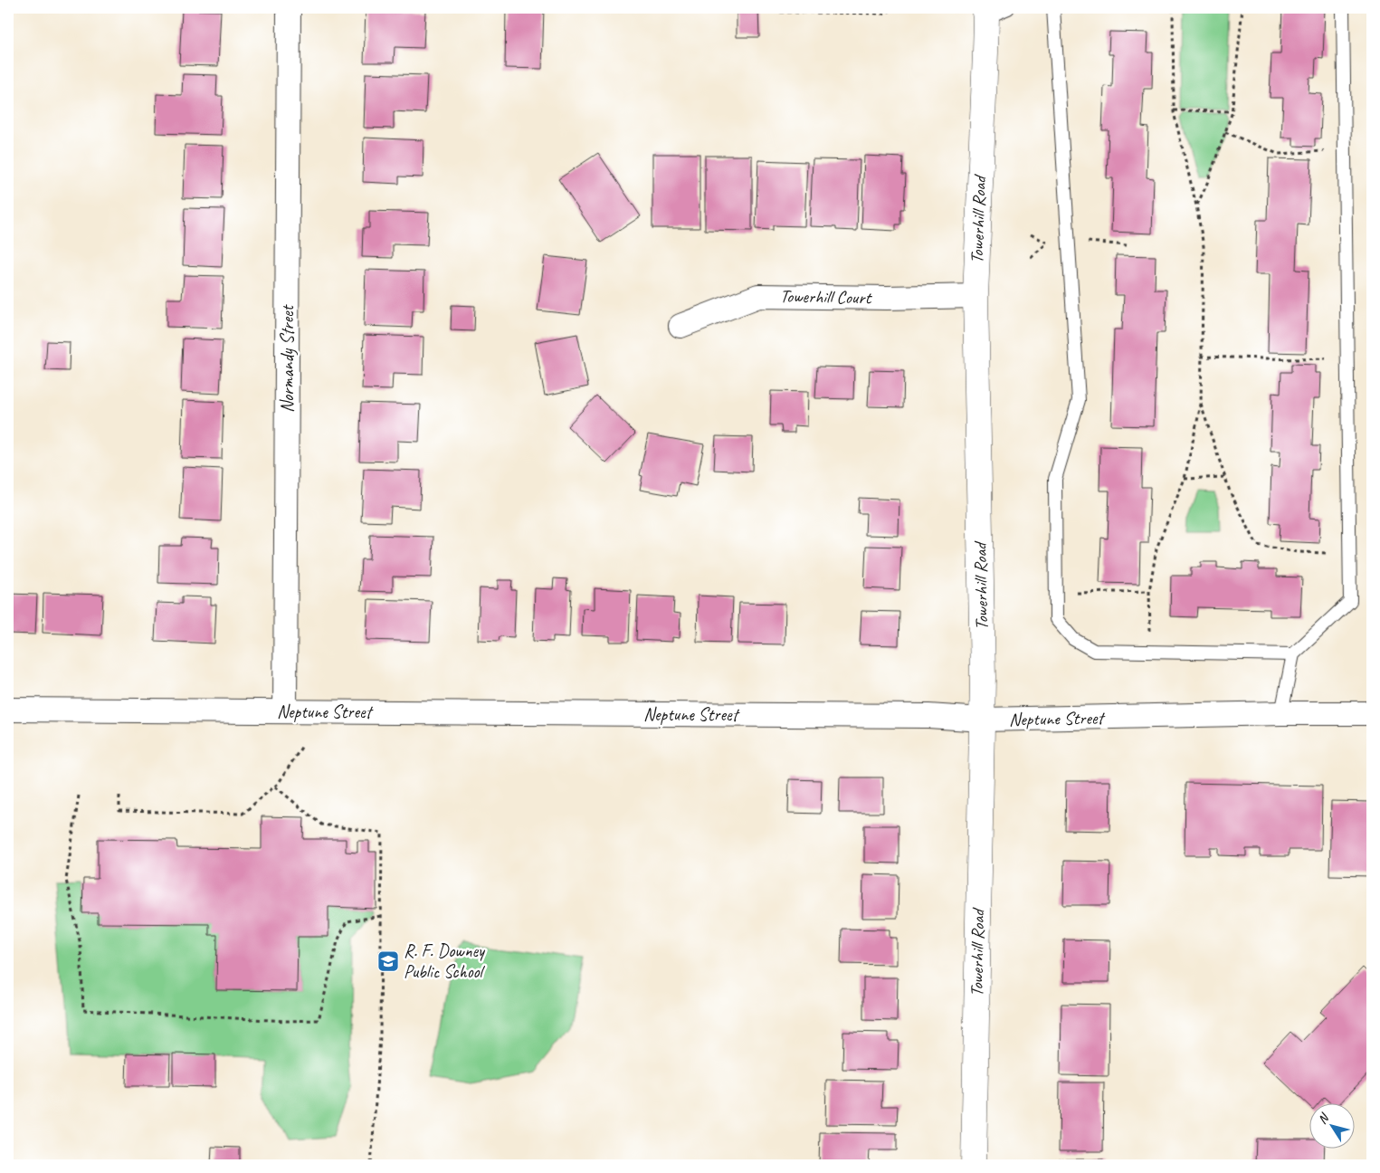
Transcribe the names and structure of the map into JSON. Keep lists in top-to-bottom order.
{
  "streets": {
    "street": [
      "Towerhill Road",
      "Towerhill Court",
      "Normandy Street",
      "Neptune Street"
    ]
  },
  "crossings": [
    ["Towerhill Road", "Towerhill Court"],
    ["Towerhill Road", "Neptune Street"],
    ["Normandy Street", "Neptune Street"]
  ],
  "places": {
    "school or university": ["R. F. Downey Public School"]
  },
  "north": "top left"
}
